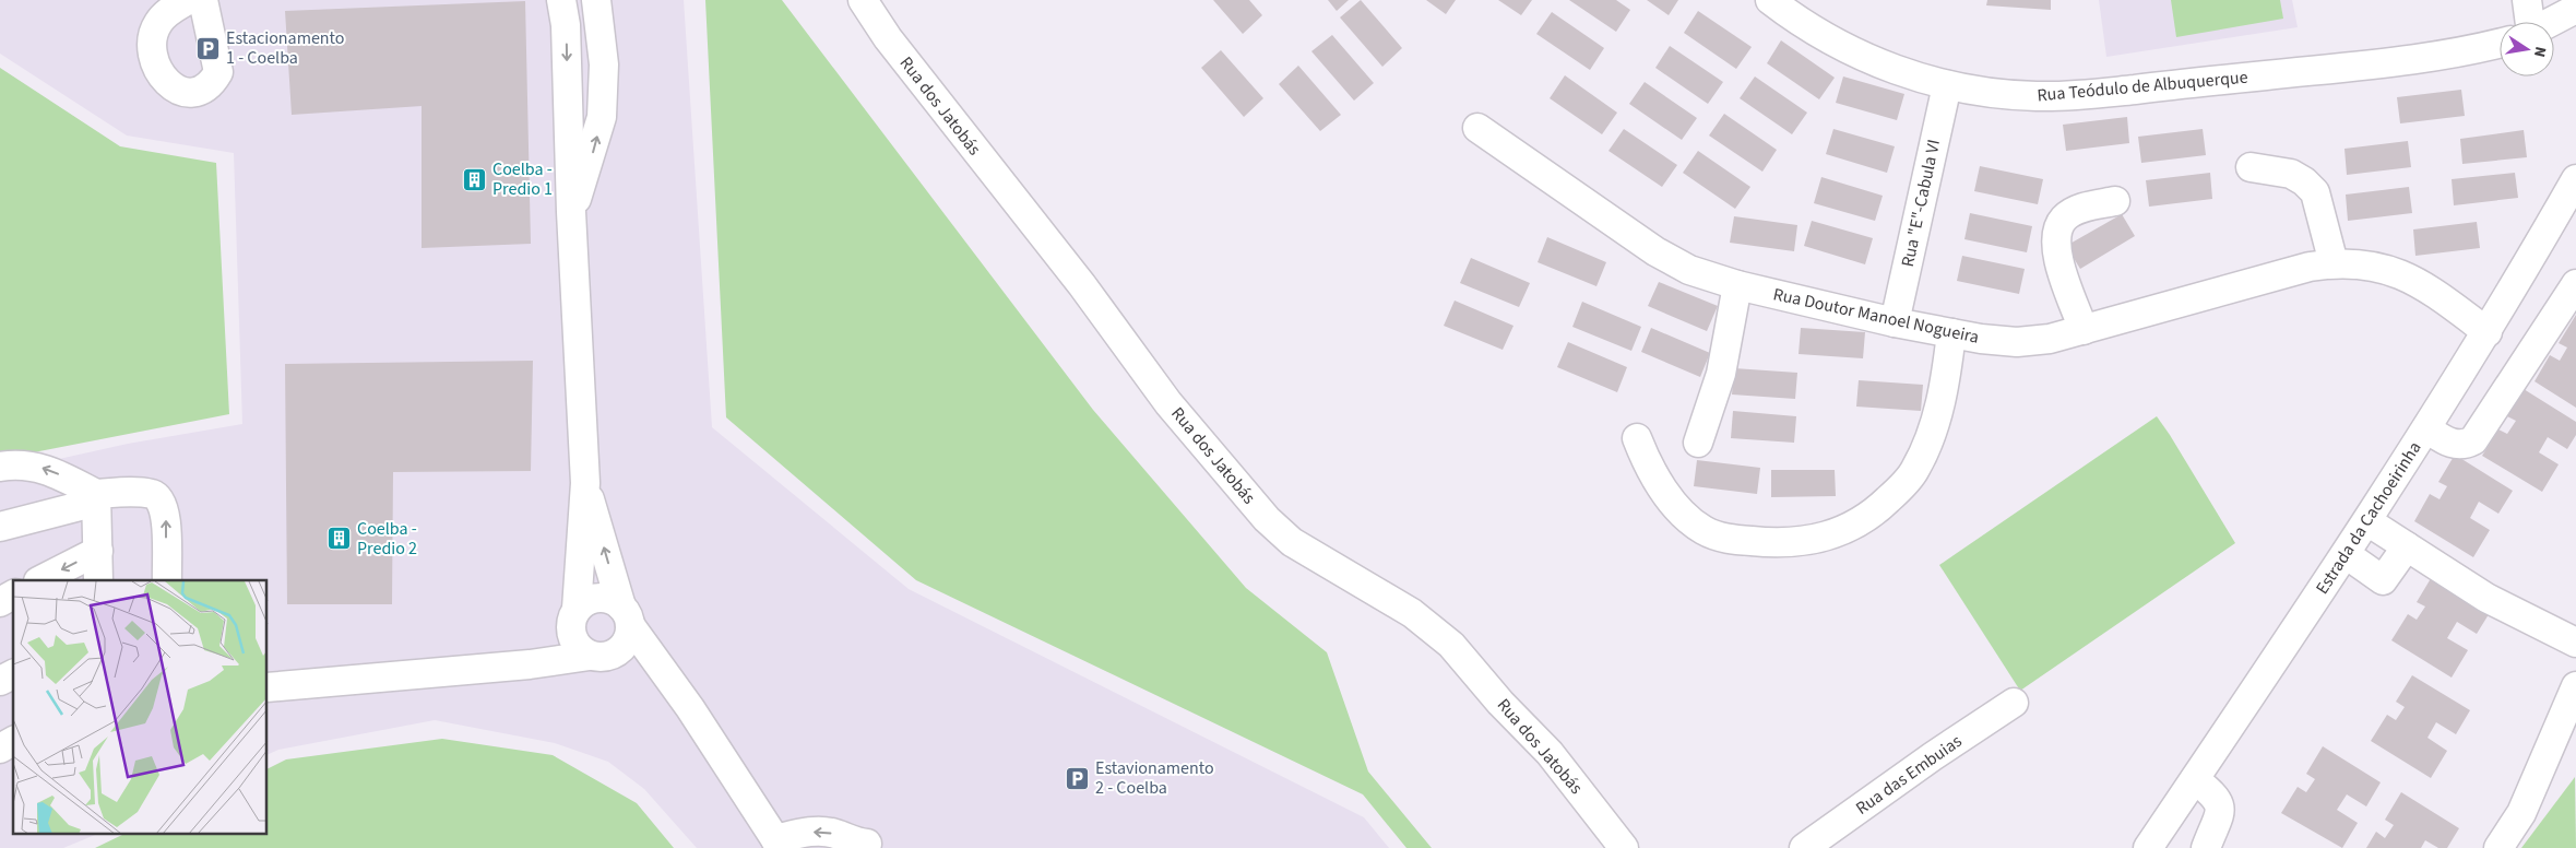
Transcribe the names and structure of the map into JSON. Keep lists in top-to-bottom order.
{
  "streets": {
    "street": [
      "Rua Teódulo de Albuquerque",
      "Rua dos Jatobás",
      "Rua \"E\"-Cabula VI",
      "Rua Doutor Manoel Nogueira",
      "Estrada da Cachoeirinha",
      "Rua das Embuias"
    ]
  },
  "crossings": [
    ["Rua Teódulo de Albuquerque", "Rua \"E\"-Cabula VI"],
    ["Rua \"E\"-Cabula VI", "Rua Doutor Manoel Nogueira"],
    ["Rua Doutor Manoel Nogueira", "Estrada da Cachoeirinha"]
  ],
  "places": {
    "parking": ["Estacionamento 1 - Coelba", "Estavionamento 2 - Coelba"],
    "building": ["Coelba - Predio 1", "Coelba - Predio 2"]
  },
  "north": "right"
}
